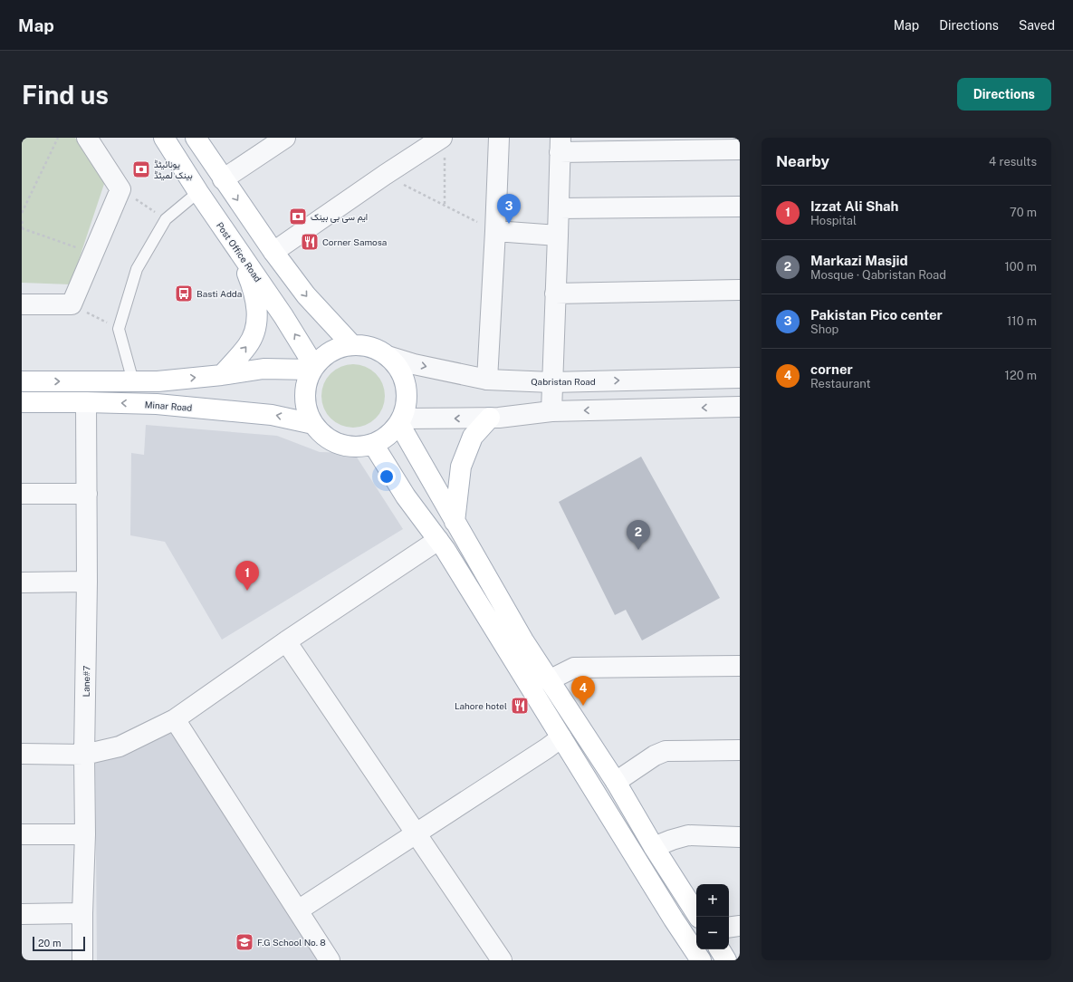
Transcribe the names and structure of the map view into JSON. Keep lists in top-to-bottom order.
{
  "streets": {
    "main road": ["Post Office Road", "Minar Road"],
    "street": ["Qabristan Road", "Lane#7"]
  },
  "crossings": [
    ["Post Office Road", "Qabristan Road"],
    ["Post Office Road", "Minar Road"],
    ["Qabristan Road", "Minar Road"],
    ["Minar Road", "Lane#7"]
  ],
  "places": {
    "bank": ["یونائیٹڈ بینک لمیٹڈ", "ایم سی بی بینک"],
    "restaurant": ["Corner Samosa", "Lahore hotel"],
    "bus stop": ["Basti Adda"],
    "school or university": ["F.G School No. 8"]
  },
  "scale_bar": "20 m",
  "page": {
    "header": "Map",
    "nav": ["Map", "Directions", "Saved"],
    "buttons": "Directions",
    "title": "Find us",
    "heading": ["Nearby", "4 results"],
    "list": [
      {
        "mark": "1",
        "name": "Izzat Ali Shah",
        "note": "Hospital",
        "value": "70 m"
      },
      {
        "mark": "2",
        "name": "Markazi Masjid",
        "note": "Mosque · Qabristan Road",
        "value": "100 m"
      },
      {
        "mark": "3",
        "name": "Pakistan Pico center",
        "note": "Shop",
        "value": "110 m"
      },
      {
        "mark": "4",
        "name": "corner",
        "note": "Restaurant",
        "value": "120 m"
      }
    ],
    "pins": [
      "3",
      "2",
      "1",
      "4"
    ],
    "map_buttons": ["+", "−"],
    "scale": "20 m"
  }
}
